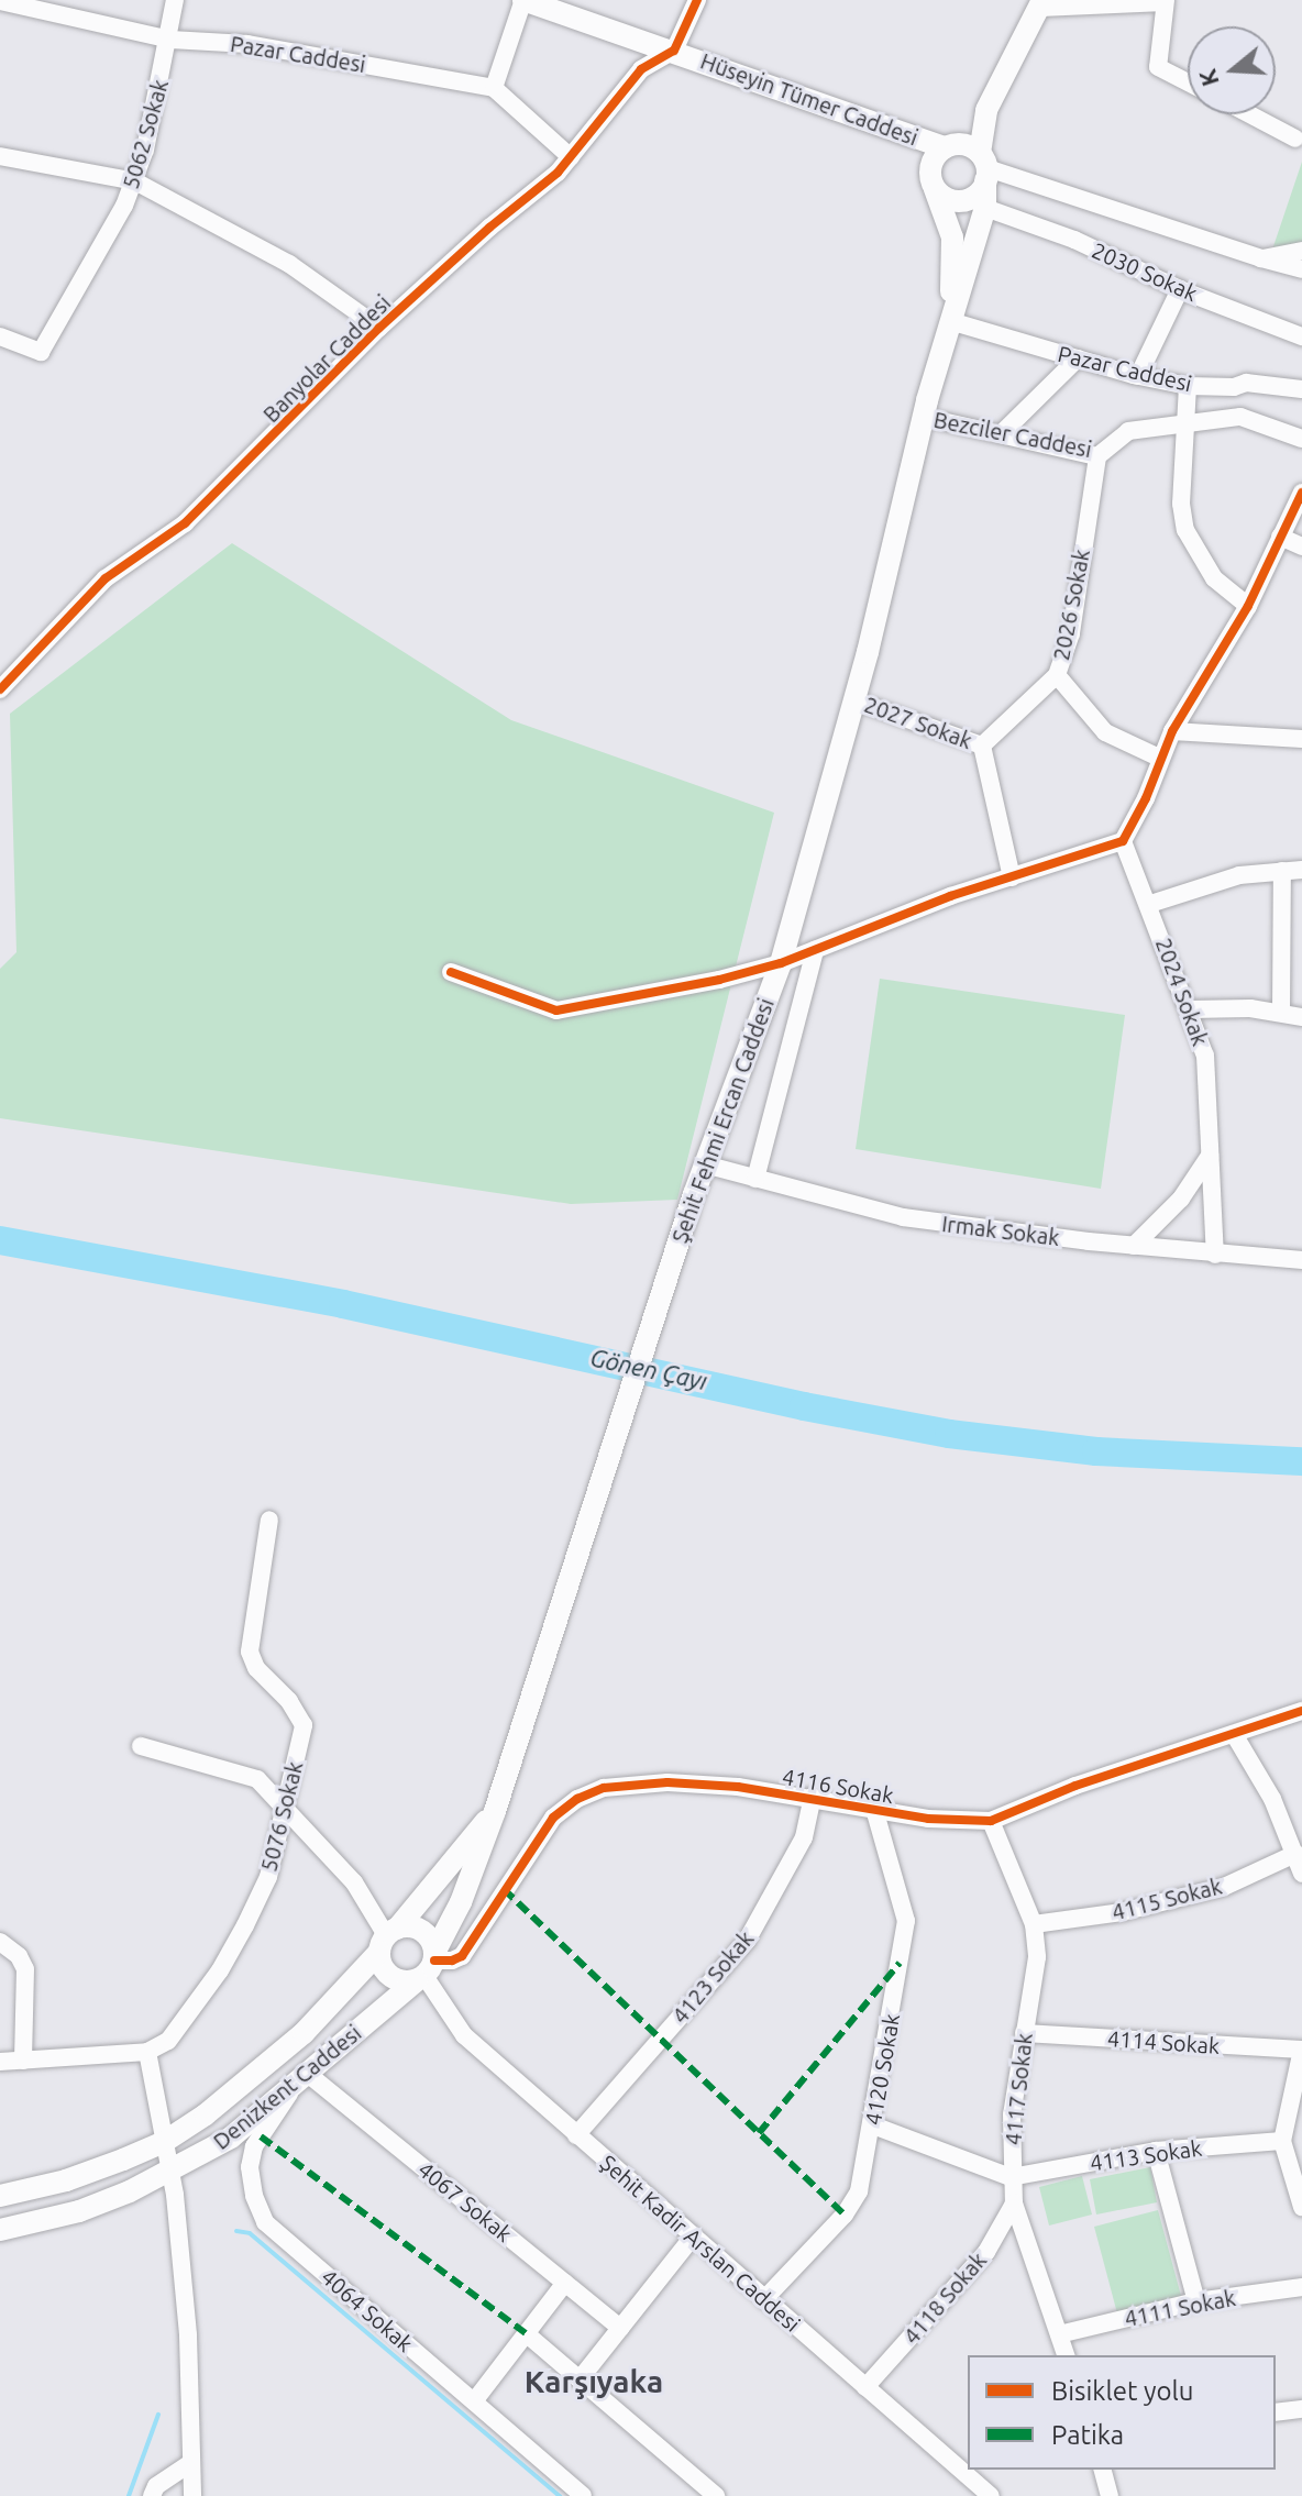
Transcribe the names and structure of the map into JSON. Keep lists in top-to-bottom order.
{
  "streets": {
    "main road": ["Hüseyin Tümer Caddesi", "Şehit Fehmi Ercan Caddesi", "Denizkent Caddesi"],
    "street": [
      "Pazar Caddesi",
      "5062 Sokak",
      "2030 Sokak",
      "Banyolar Caddesi",
      "Bezciler Caddesi",
      "2026 Sokak",
      "2027 Sokak",
      "2024 Sokak",
      "Irmak Sokak",
      "4116 Sokak",
      "5076 Sokak",
      "4115 Sokak",
      "4123 Sokak",
      "4114 Sokak",
      "4120 Sokak",
      "4117 Sokak",
      "4113 Sokak",
      "4067 Sokak",
      "Şehit Kadir Arslan Caddesi",
      "4118 Sokak",
      "4111 Sokak",
      "4064 Sokak"
    ]
  },
  "crossings": [
    ["Pazar Caddesi", "5062 Sokak"],
    ["Pazar Caddesi", "Şehit Fehmi Ercan Caddesi"],
    ["Hüseyin Tümer Caddesi", "Banyolar Caddesi"],
    ["Hüseyin Tümer Caddesi", "Şehit Fehmi Ercan Caddesi"],
    ["2030 Sokak", "Şehit Fehmi Ercan Caddesi"],
    ["Bezciler Caddesi", "2026 Sokak"],
    ["Bezciler Caddesi", "Şehit Fehmi Ercan Caddesi"],
    ["2026 Sokak", "2027 Sokak"],
    ["2027 Sokak", "Şehit Fehmi Ercan Caddesi"],
    ["2024 Sokak", "Irmak Sokak"],
    ["Şehit Fehmi Ercan Caddesi", "Irmak Sokak"],
    ["Şehit Fehmi Ercan Caddesi", "4116 Sokak"],
    ["Şehit Fehmi Ercan Caddesi", "Denizkent Caddesi"],
    ["Şehit Fehmi Ercan Caddesi", "Şehit Kadir Arslan Caddesi"],
    ["4116 Sokak", "4123 Sokak"],
    ["4116 Sokak", "4120 Sokak"],
    ["4116 Sokak", "Denizkent Caddesi"],
    ["4116 Sokak", "4117 Sokak"],
    ["4116 Sokak", "Şehit Kadir Arslan Caddesi"],
    ["4115 Sokak", "4117 Sokak"],
    ["4123 Sokak", "Şehit Kadir Arslan Caddesi"],
    ["4114 Sokak", "4117 Sokak"],
    ["4120 Sokak", "Şehit Kadir Arslan Caddesi"],
    ["Denizkent Caddesi", "4067 Sokak"],
    ["Denizkent Caddesi", "Şehit Kadir Arslan Caddesi"],
    ["Denizkent Caddesi", "4064 Sokak"],
    ["4117 Sokak", "4113 Sokak"],
    ["4117 Sokak", "4118 Sokak"],
    ["4117 Sokak", "4111 Sokak"],
    ["4067 Sokak", "4064 Sokak"],
    ["Şehit Kadir Arslan Caddesi", "4118 Sokak"]
  ],
  "districts": ["Karşıyaka"],
  "water": ["Gönen Çayı"],
  "legend": ["Bisiklet yolu", "Patika"],
  "north": "left"
}
